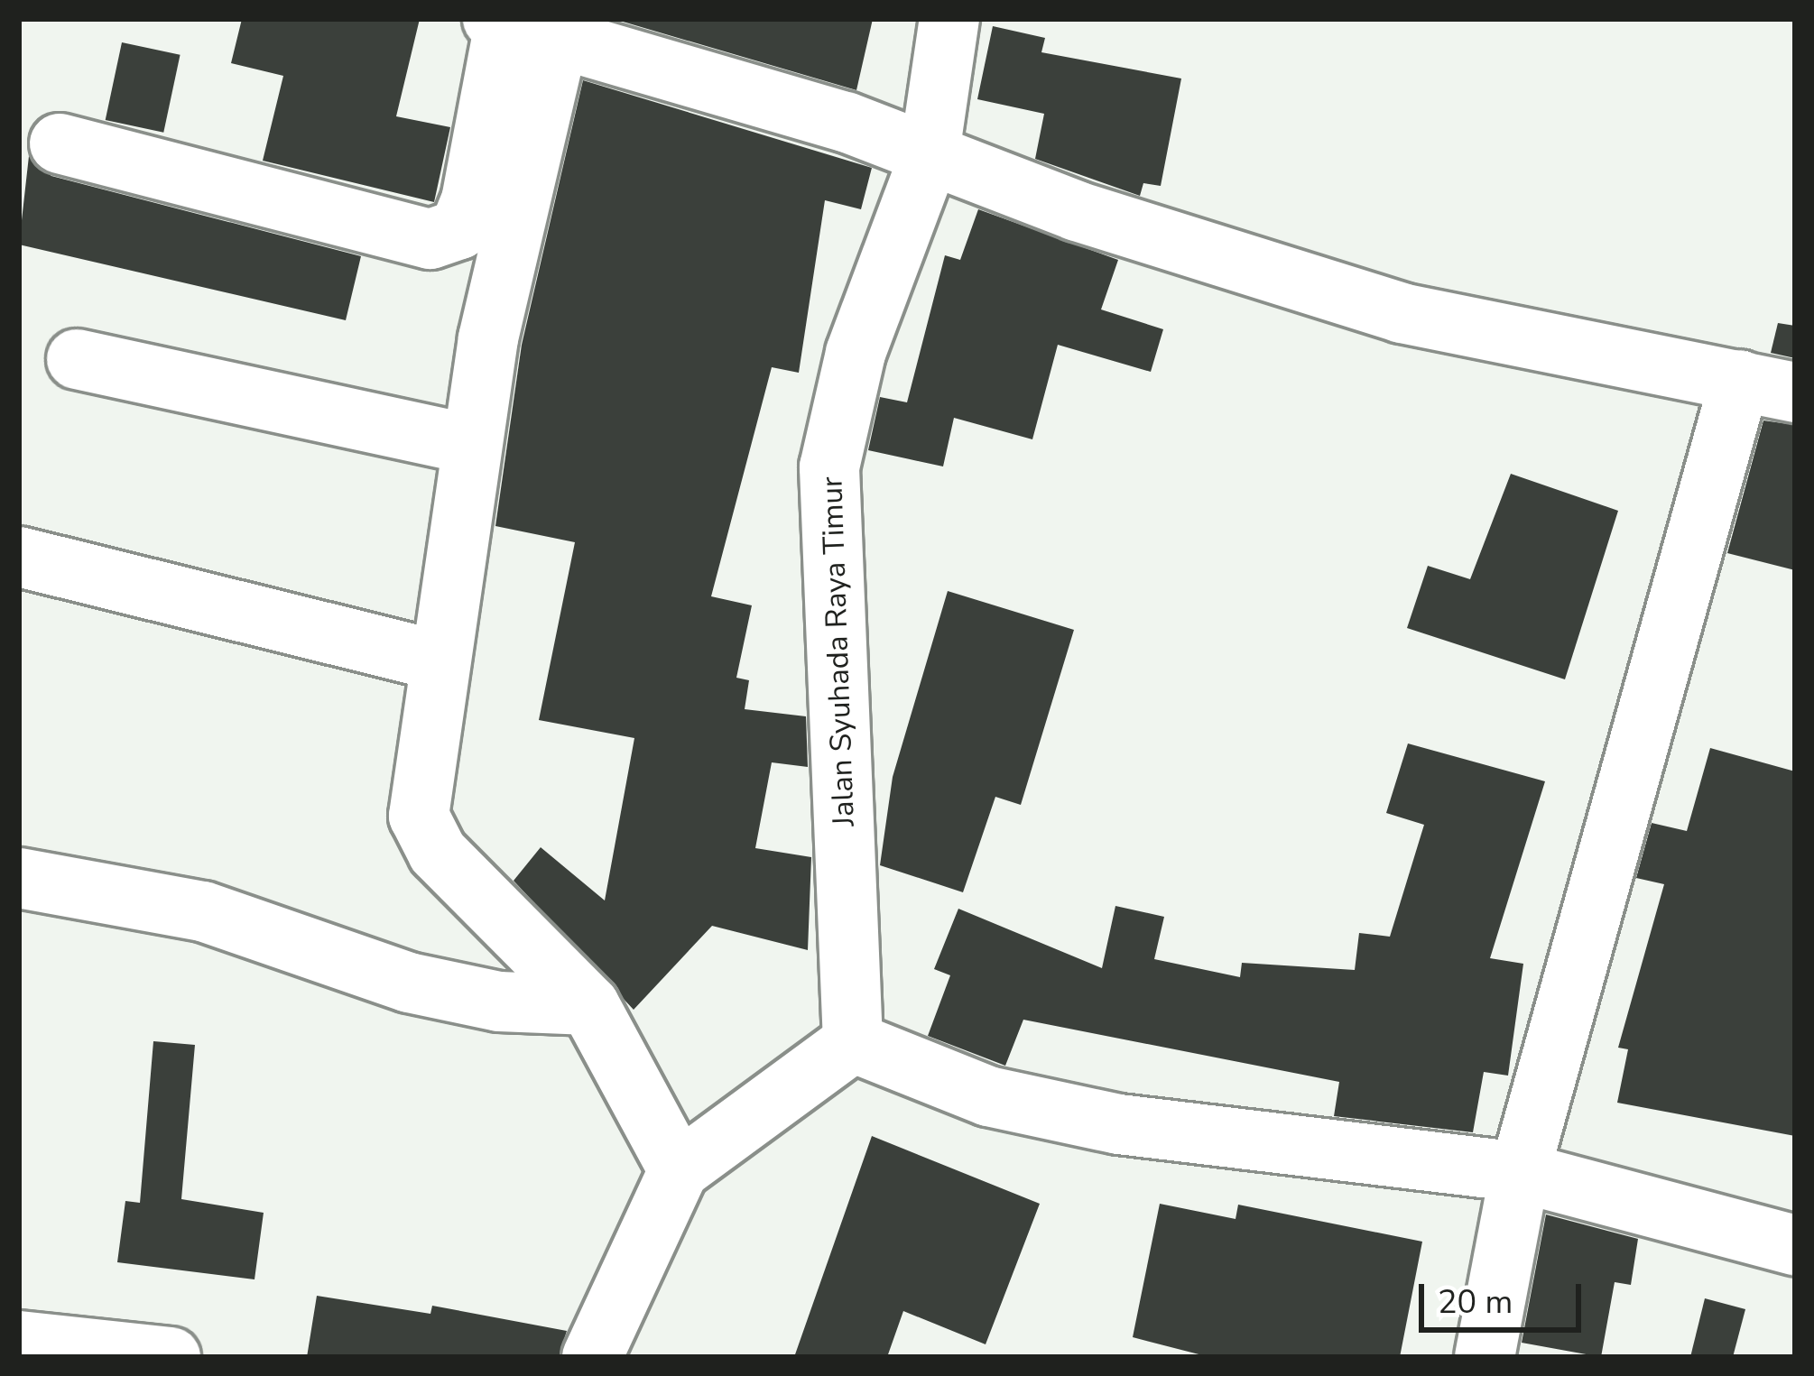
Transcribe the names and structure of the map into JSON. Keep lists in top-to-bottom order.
{
  "streets": {
    "street": ["Jalan Syuhada Raya Timur"]
  },
  "scale_bar": "20 m"
}
